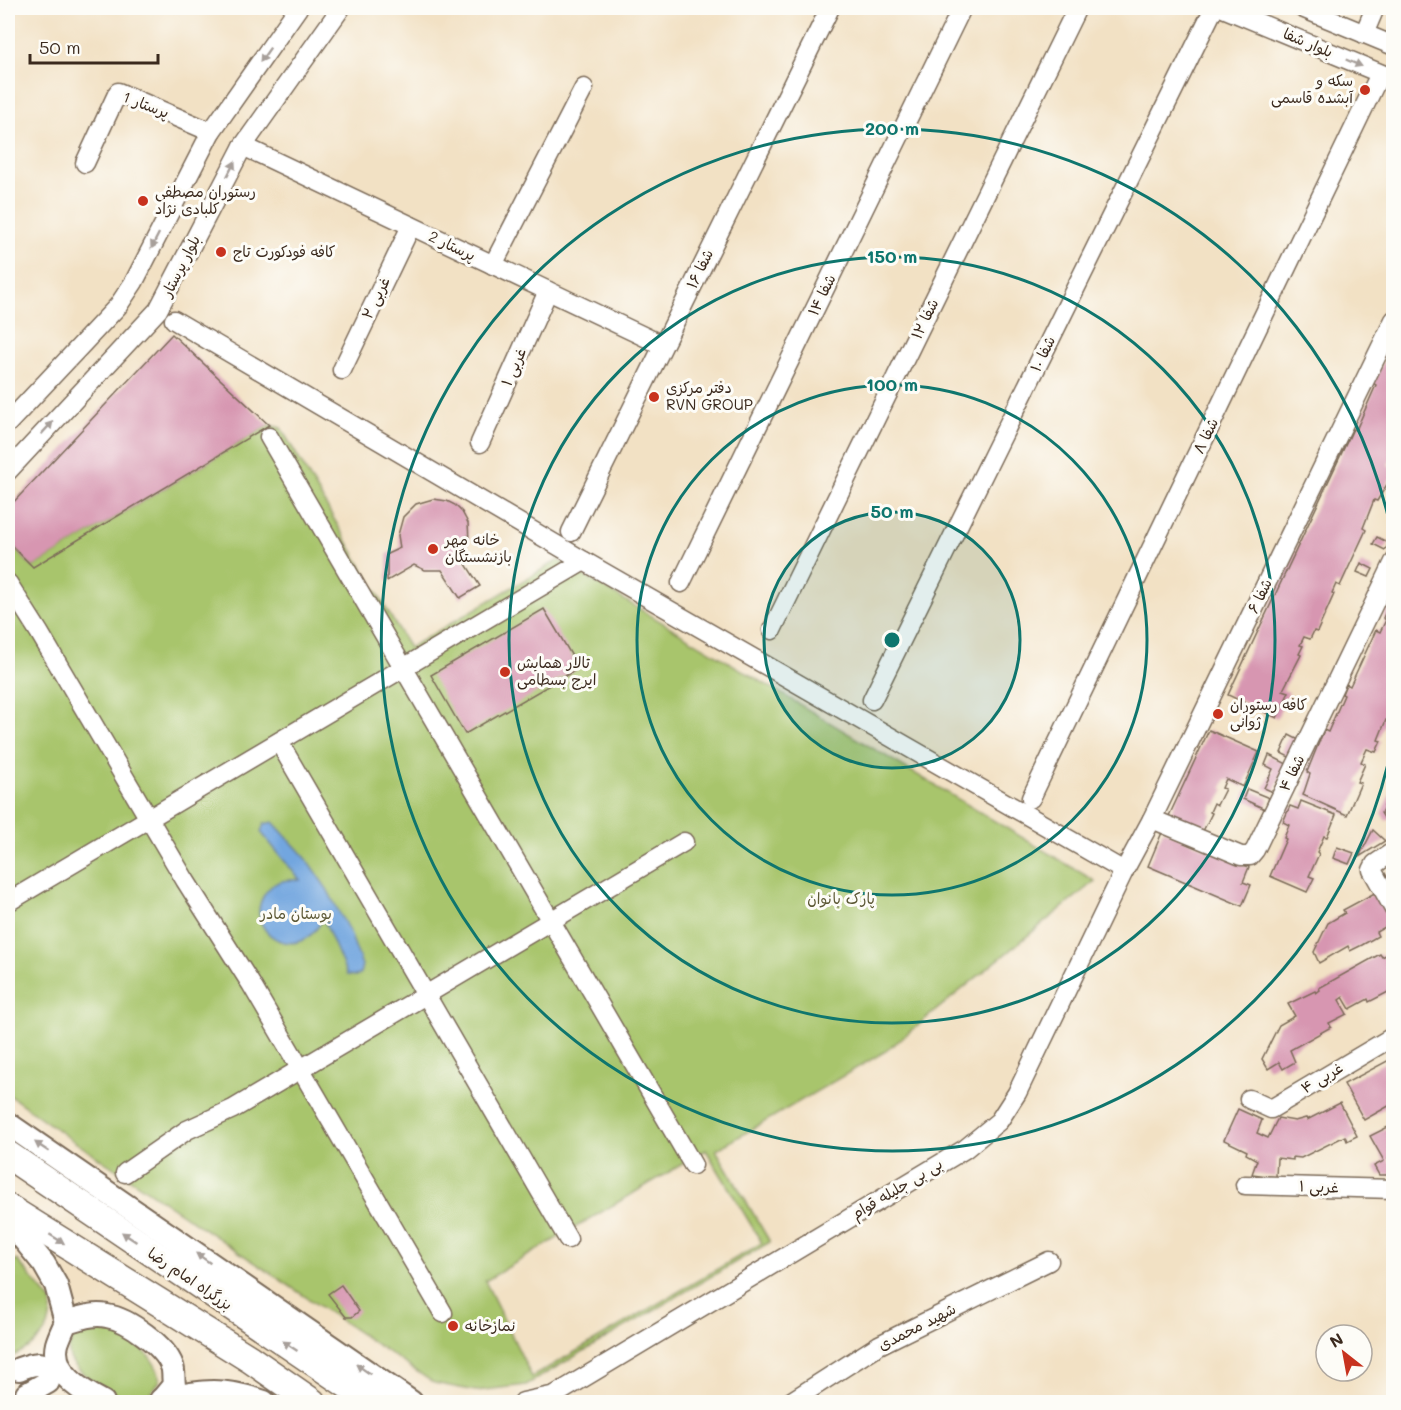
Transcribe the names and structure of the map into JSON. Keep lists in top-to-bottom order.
{
  "streets": {
    "highway": ["بزرگراه امام رضا"],
    "street": [
      "بلوار شفا",
      "پرستار 1",
      "پرستار 2",
      "بلوار پرستار",
      "شفا ۱۶",
      "شفا ۱۴",
      "۲ غربی",
      "شفا ۱۲",
      "شفا ۱۰",
      "۱ غربی",
      "شفا ۸",
      "شفا ۶",
      "شفا ۴",
      "غربی ۴",
      "غربی ۱",
      "بی بی جلیله قوام",
      "شهید محمدی"
    ]
  },
  "crossings": [
    ["بلوار شفا", "شفا ۸"],
    ["پرستار 2", "بلوار پرستار"],
    ["پرستار 2", "شفا ۱۶"],
    ["پرستار 2", "۲ غربی"],
    ["پرستار 2", "۱ غربی"],
    ["شفا ۶", "شفا ۴"],
    ["شفا ۶", "بی بی جلیله قوام"]
  ],
  "parks": ["پارک بانوان", "بوستان مادر"],
  "places": [
    "سکه و آبشده قاسمی",
    "رستوران مصطفی کلبادی نژاد",
    "کافه فودکورت تاج",
    "دفتر مرکزی RVN GROUP",
    "خانه مهر بازنشستگان",
    "تالار همایش ایرج بسطامی",
    "کافه رستوران ژوانی",
    "نمازخانه"
  ],
  "scale_bar": "50 m",
  "north": "top left",
  "rings": [
    "200 m",
    "150 m",
    "100 m",
    "50 m"
  ]
}
